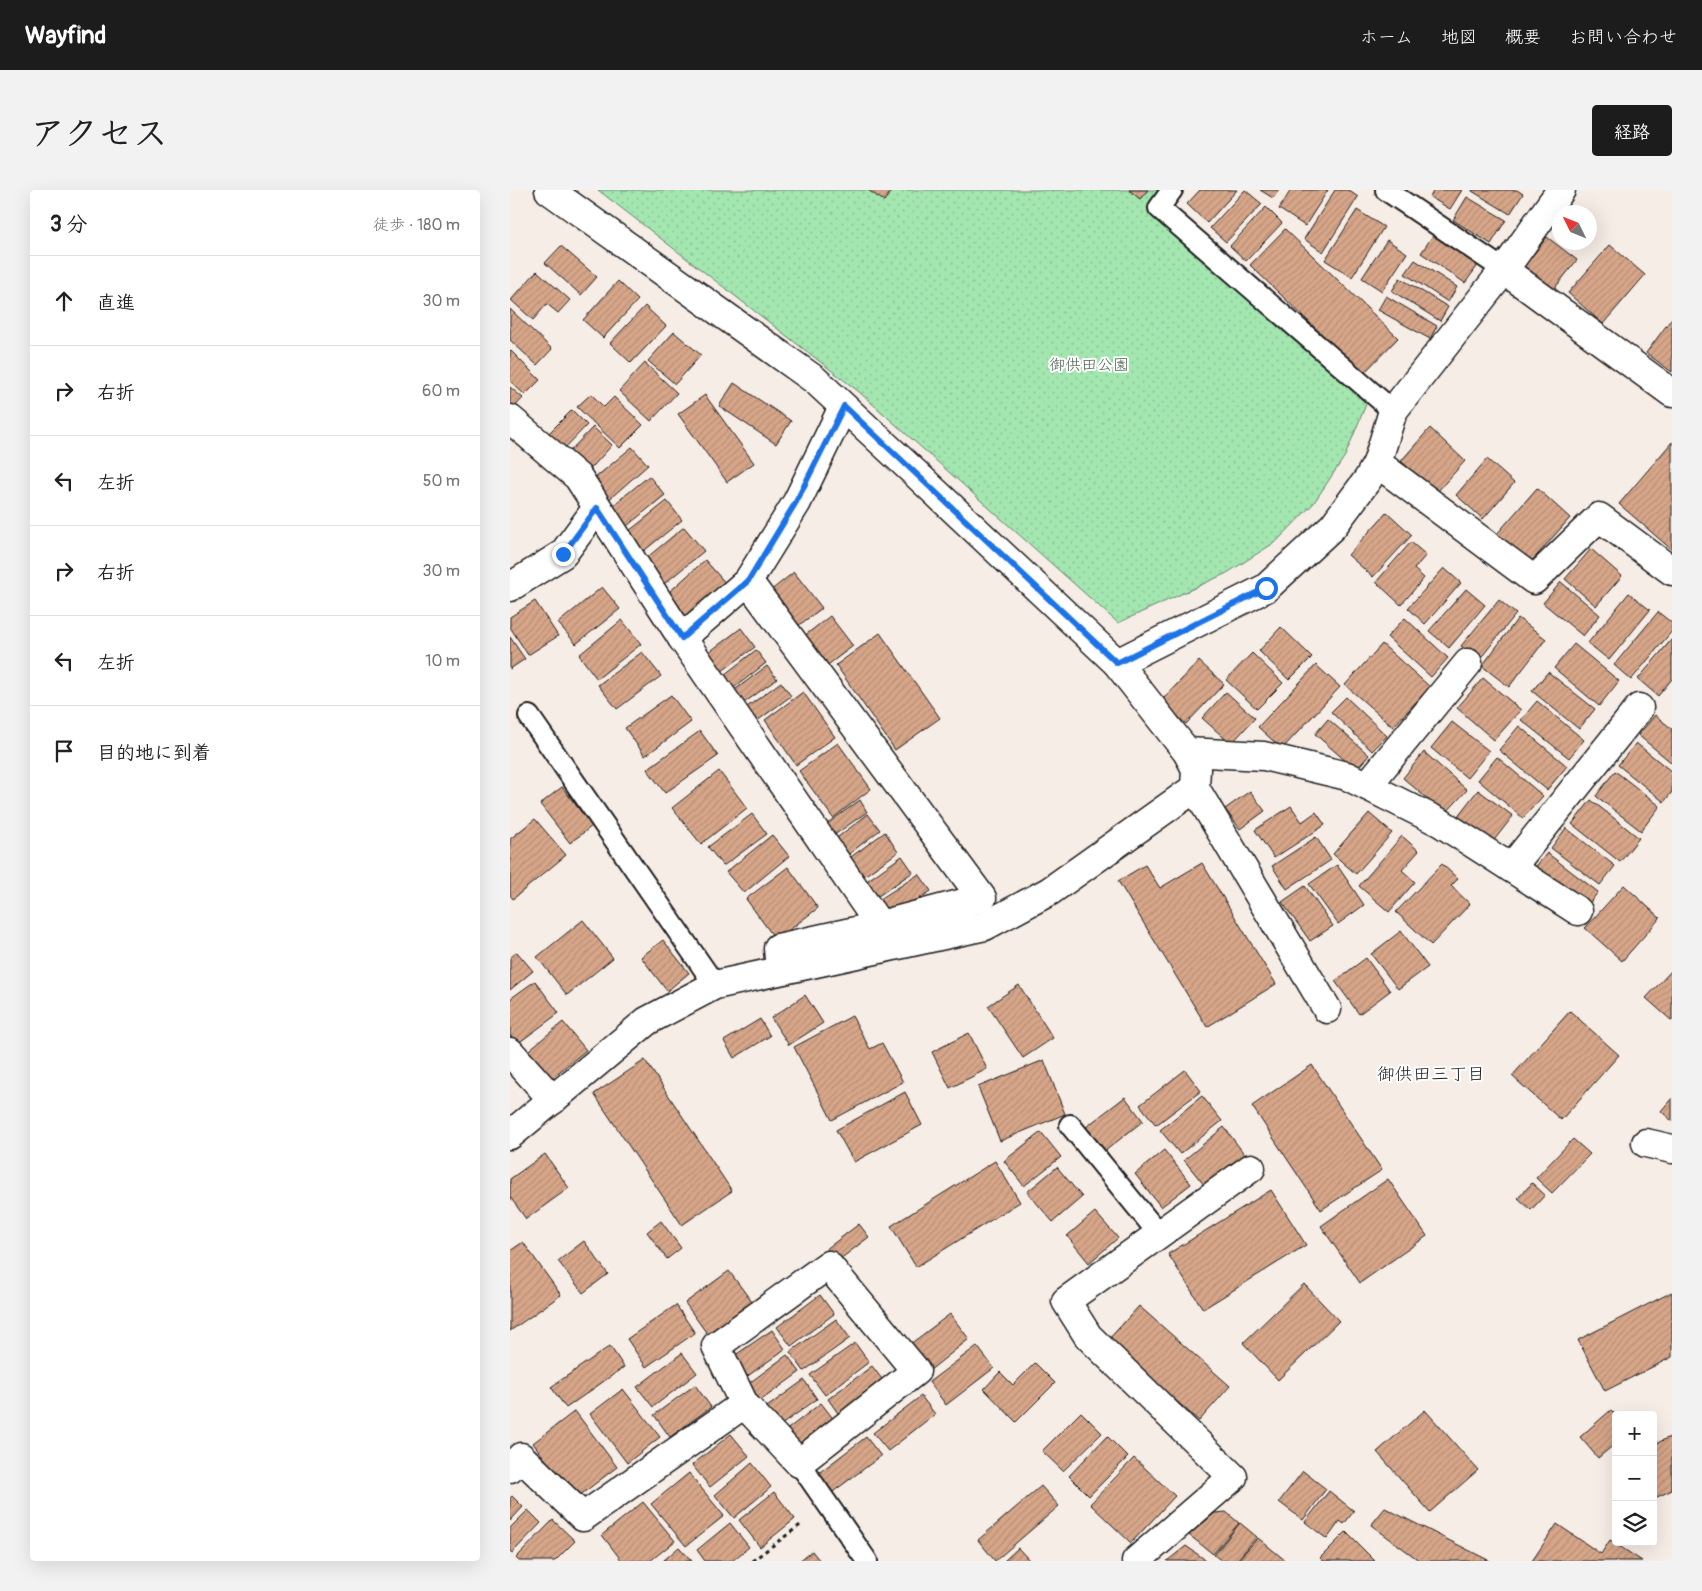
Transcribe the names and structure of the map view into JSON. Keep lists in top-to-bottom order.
{
  "districts": ["御供田三丁目"],
  "parks": ["御供田公園"],
  "north": "top left",
  "page": {
    "header": "Wayfind",
    "nav": [
      "ホーム",
      "地図",
      "概要",
      "お問い合わせ"
    ],
    "title": "アクセス",
    "buttons": "経路",
    "heading": ["3 分", "徒歩 · 180 m"],
    "list": [
      ["直進", "30 m"],
      ["右折", "60 m"],
      ["左折", "50 m"],
      ["右折", "30 m"],
      ["左折", "10 m"],
      "目的地に到着"
    ],
    "map_buttons": ["+", "−"]
  }
}
